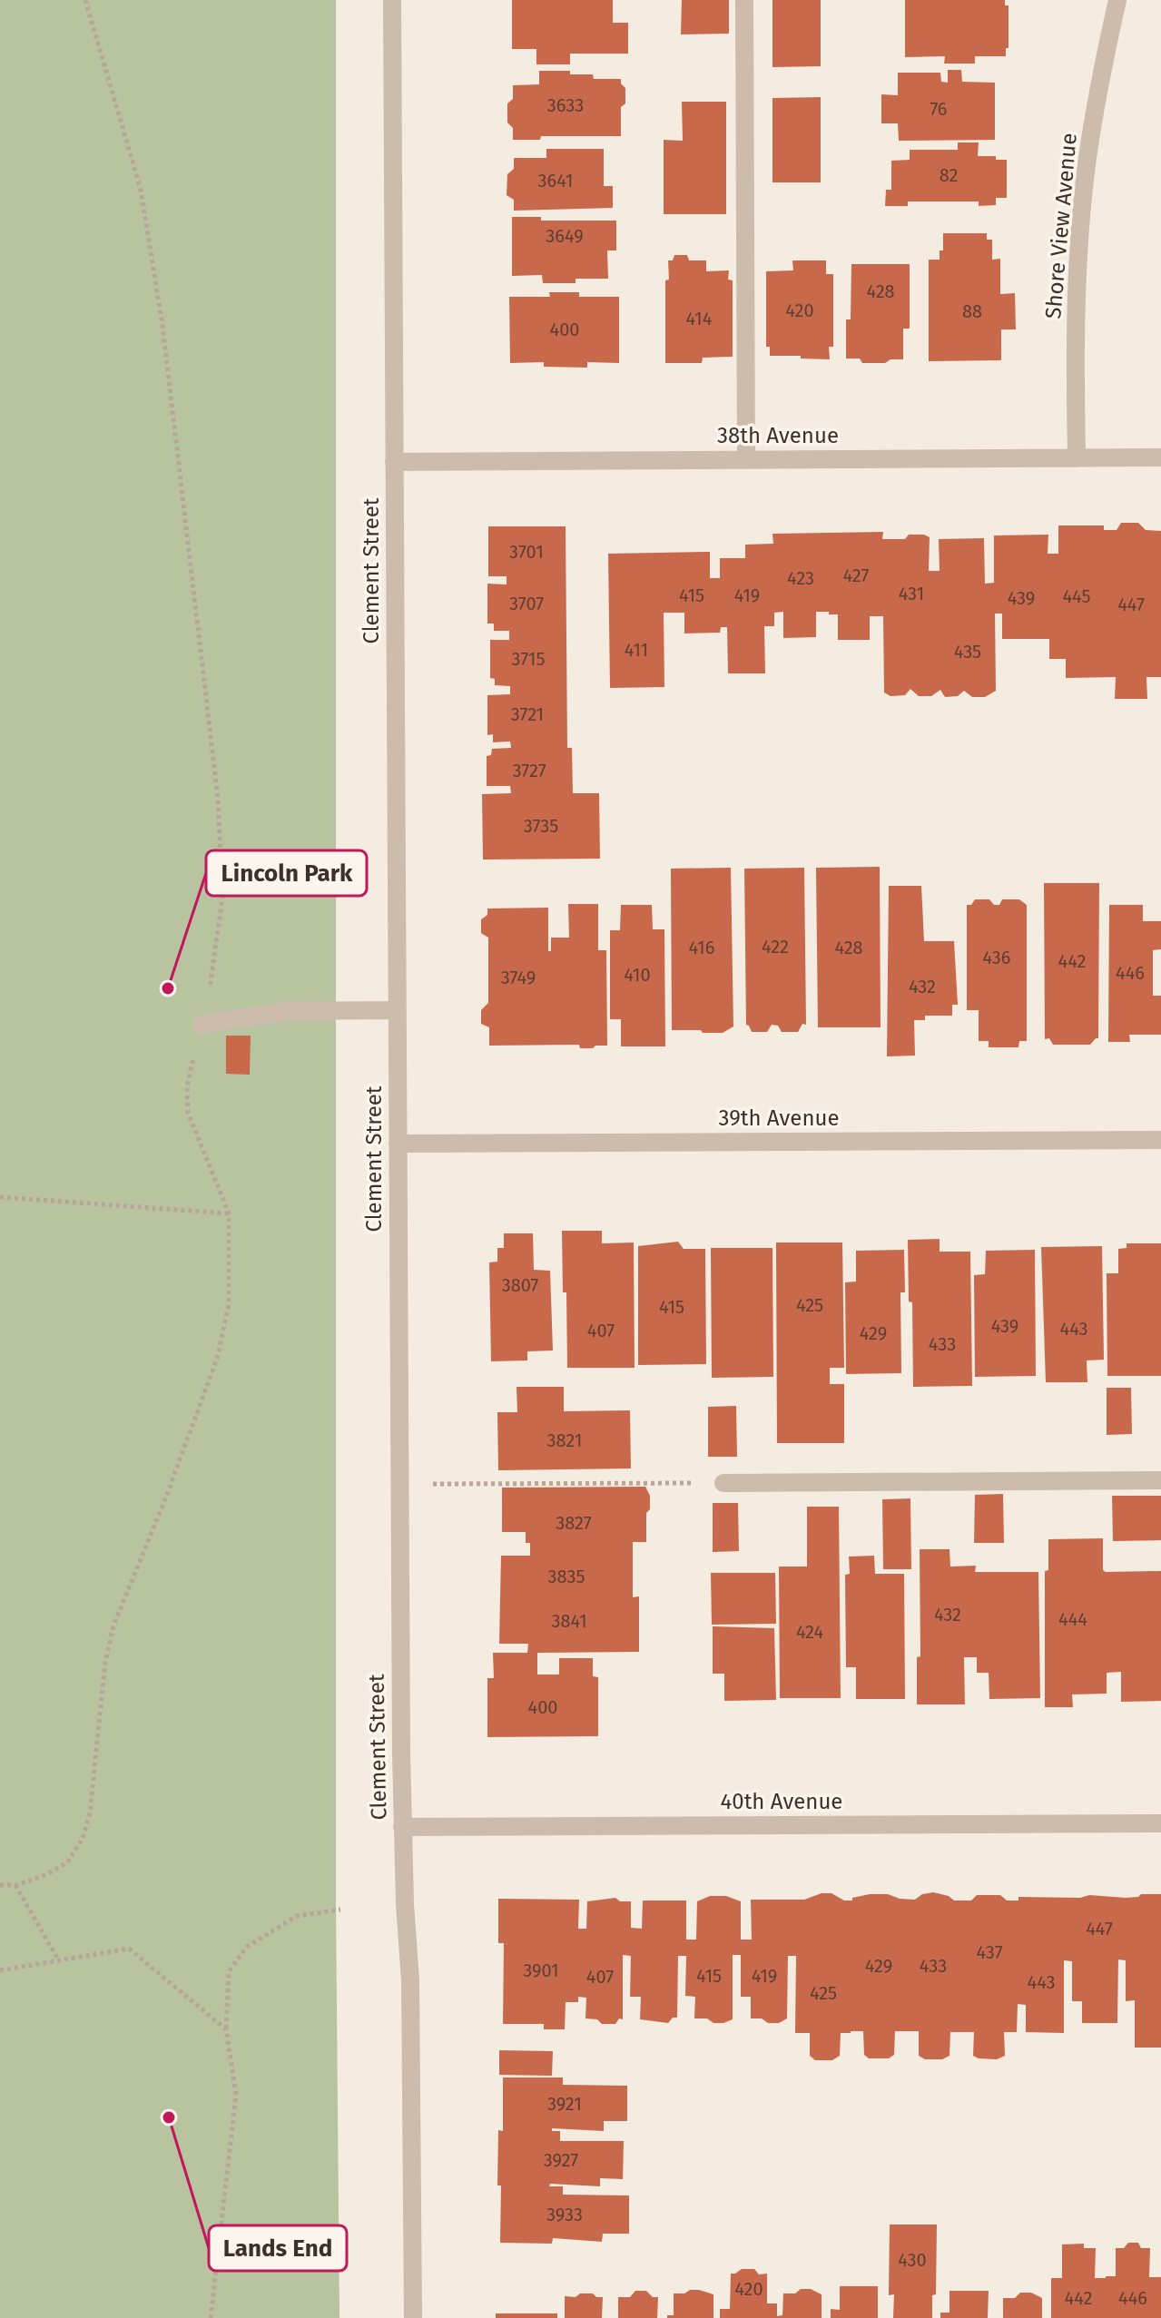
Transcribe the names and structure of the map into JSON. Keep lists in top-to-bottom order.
{
  "streets": {
    "street": [
      "Shore View Avenue",
      "38th Avenue",
      "Clement Street",
      "39th Avenue",
      "40th Avenue"
    ]
  },
  "crossings": [
    ["Shore View Avenue", "38th Avenue"],
    ["38th Avenue", "Clement Street"],
    ["Clement Street", "39th Avenue"],
    ["Clement Street", "40th Avenue"]
  ],
  "places": ["Lincoln Park", "Lands End"],
  "house_numbers": [
    "3633",
    "76",
    "82",
    "3641",
    "3649",
    "428",
    "420",
    "88",
    "414",
    "400",
    "3701",
    "427",
    "423",
    "431",
    "415",
    "419",
    "445",
    "439",
    "3707",
    "447",
    "411",
    "435",
    "3715",
    "3721",
    "3727",
    "3735",
    "422",
    "416",
    "428",
    "436",
    "442",
    "446",
    "410",
    "3749",
    "432",
    "3807",
    "425",
    "415",
    "439",
    "443",
    "407",
    "429",
    "433",
    "3821",
    "3827",
    "3835",
    "432",
    "444",
    "3841",
    "424",
    "400",
    "447",
    "437",
    "429",
    "433",
    "3901",
    "415",
    "419",
    "407",
    "443",
    "425",
    "3921",
    "3927",
    "3933",
    "430",
    "420",
    "442",
    "446"
  ]
}
